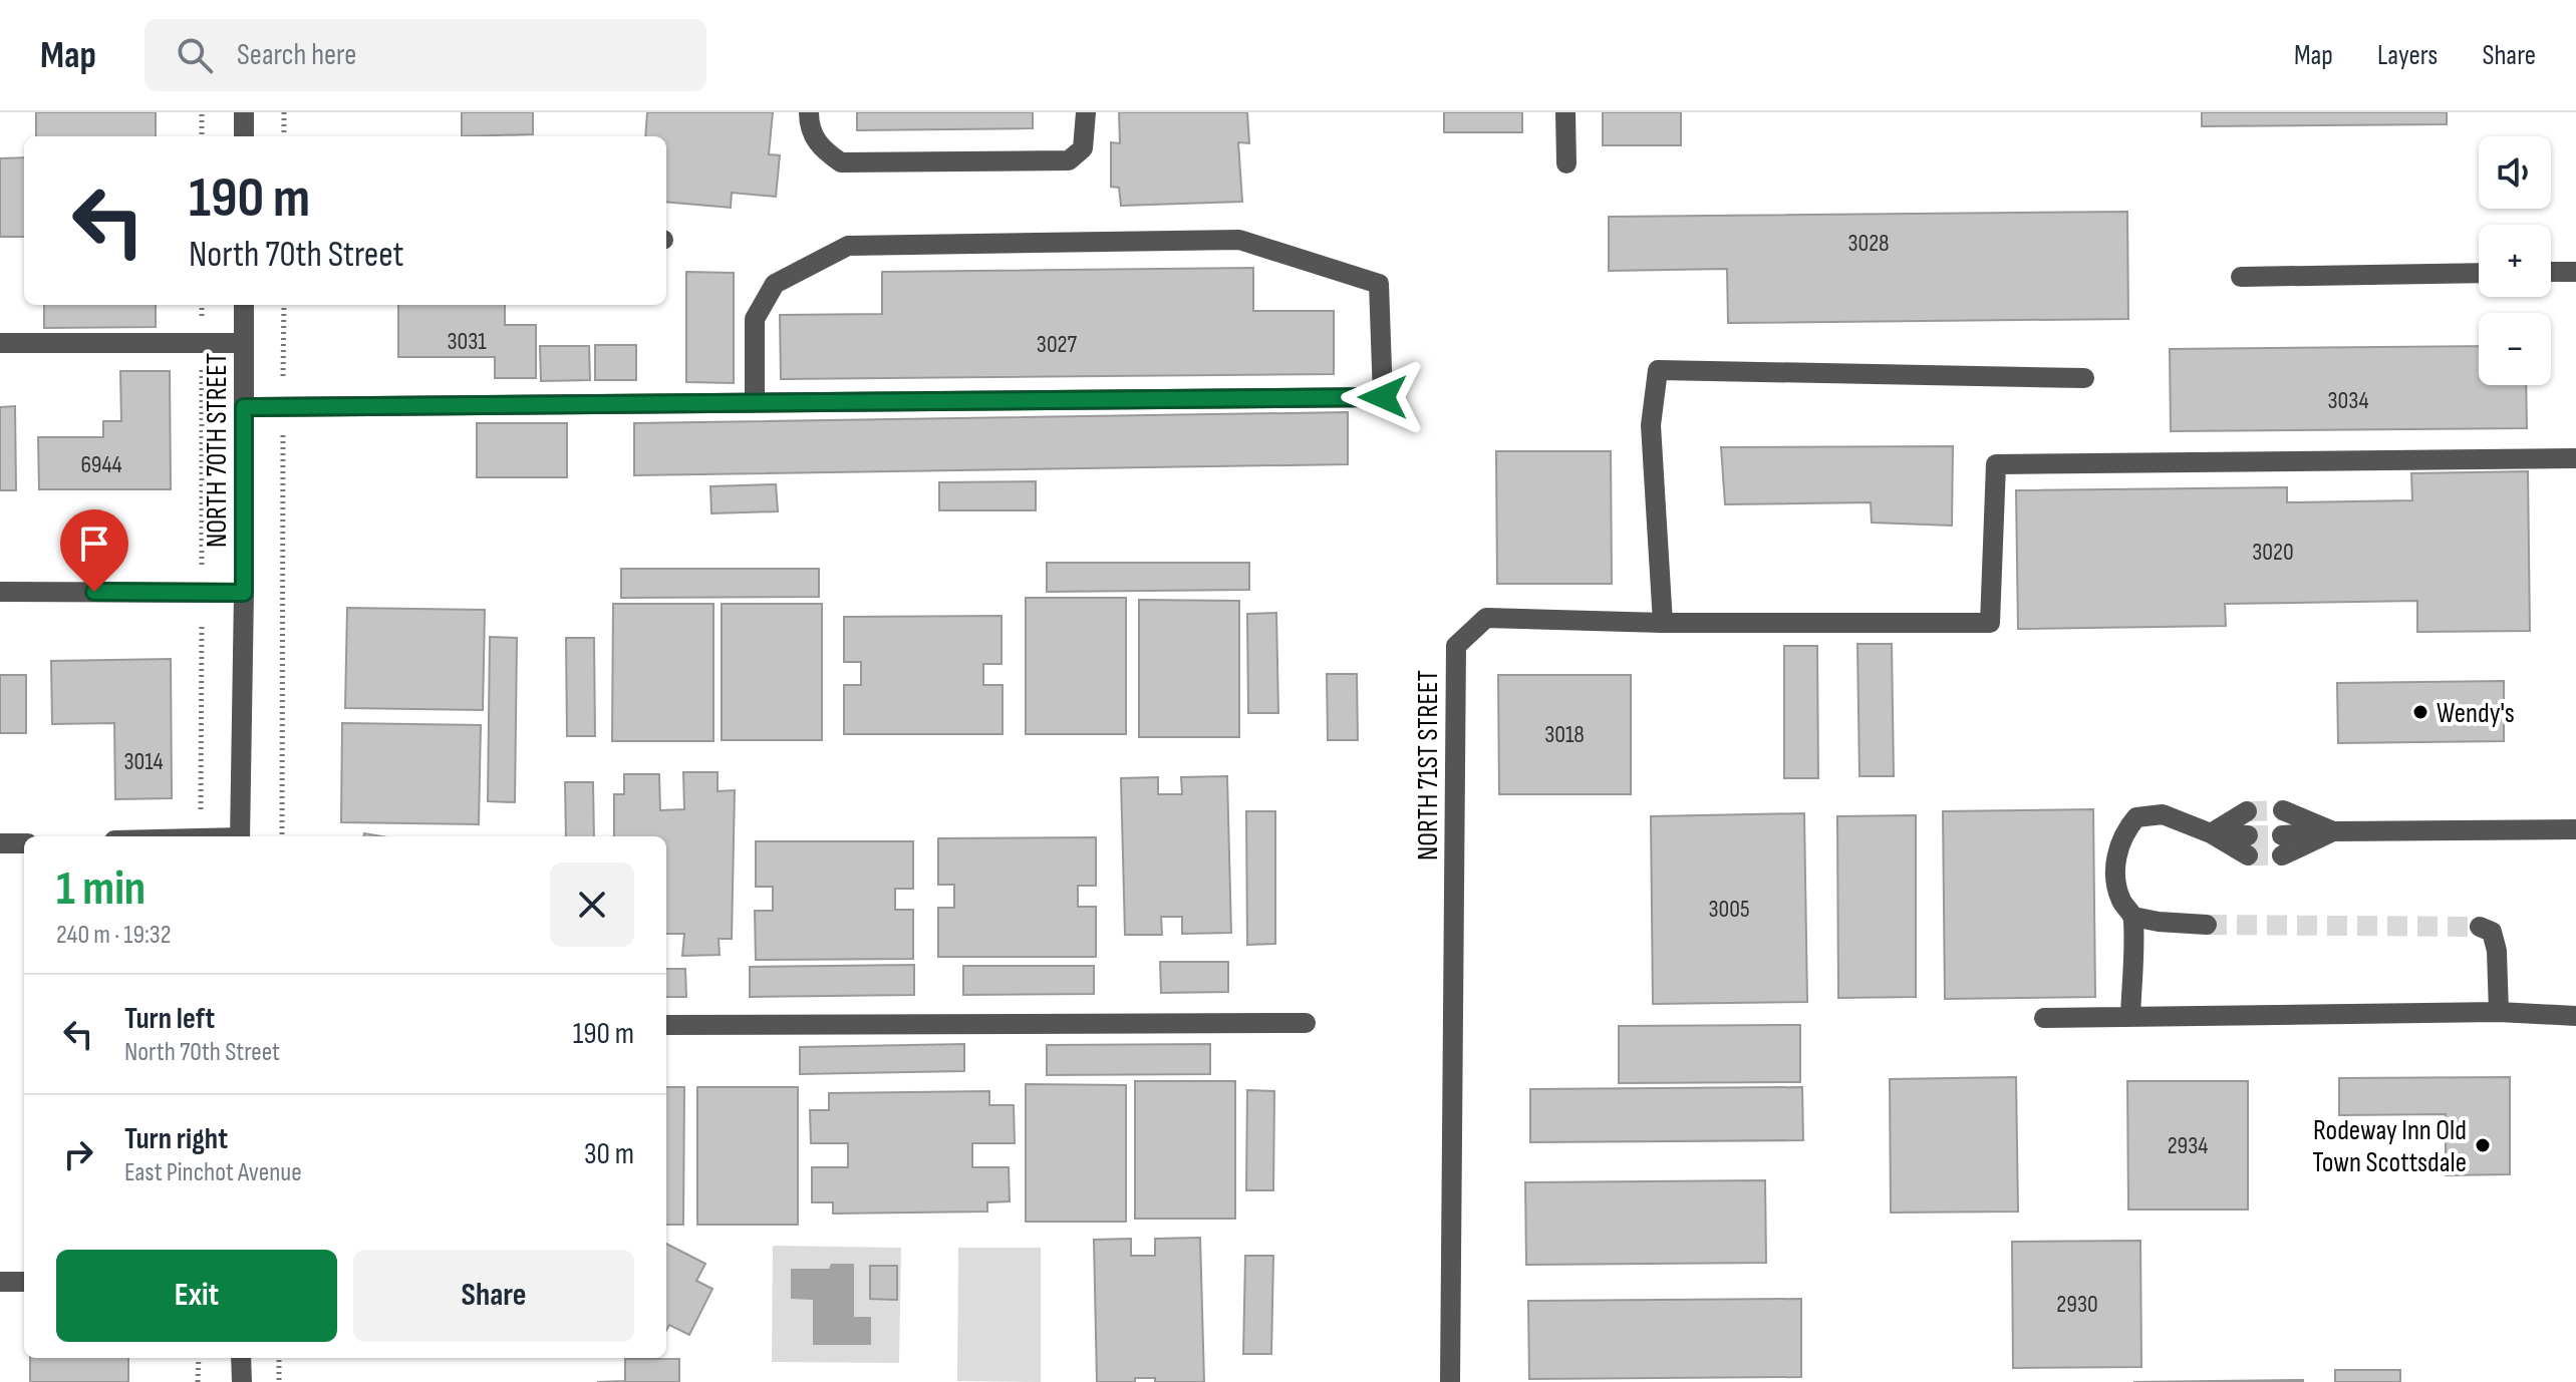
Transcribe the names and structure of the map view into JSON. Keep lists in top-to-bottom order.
{
  "streets": {
    "street": ["NORTH 70TH STREET", "NORTH 71ST STREET"]
  },
  "places": ["Wendy's", "Rodeway Inn Old Town Scottsdale"],
  "house_numbers": [
    "3028",
    "3031",
    "3027",
    "3034",
    "6944",
    "3020",
    "3018",
    "3014",
    "3005",
    "2934",
    "2930"
  ],
  "page": {
    "header": "Map",
    "search": "Search here",
    "nav": ["Map", "Layers", "Share"],
    "map_buttons": ["+", "−"],
    "turn": ["190 m", "North 70th Street"],
    "heading": ["1 min", "240 m · 19:32"],
    "list": [
      {
        "name": "Turn left",
        "note": "North 70th Street",
        "value": "190 m"
      },
      {
        "name": "Turn right",
        "note": "East Pinchot Avenue",
        "value": "30 m"
      }
    ],
    "buttons": ["Exit", "Share"]
  }
}
